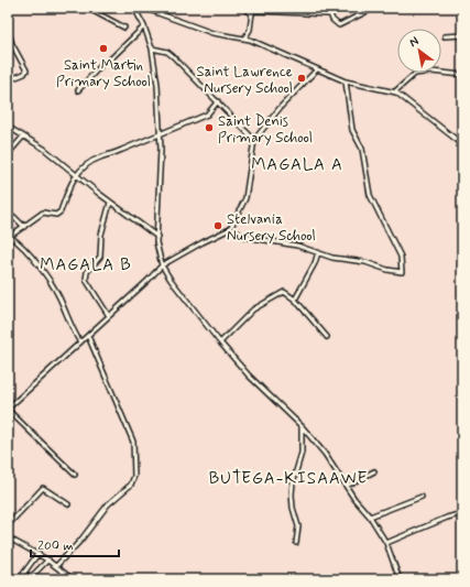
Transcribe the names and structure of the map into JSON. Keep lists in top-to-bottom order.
{
  "districts": ["MAGALA A", "MAGALA B", "BUTEGA-KISAAWE"],
  "places": [
    "Saint Martin Primary School",
    "Saint Lawrence Nursery School",
    "Saint Denis Primary School",
    "Stelvania Nursery School"
  ],
  "scale_bar": "200 m",
  "north": "top left"
}
